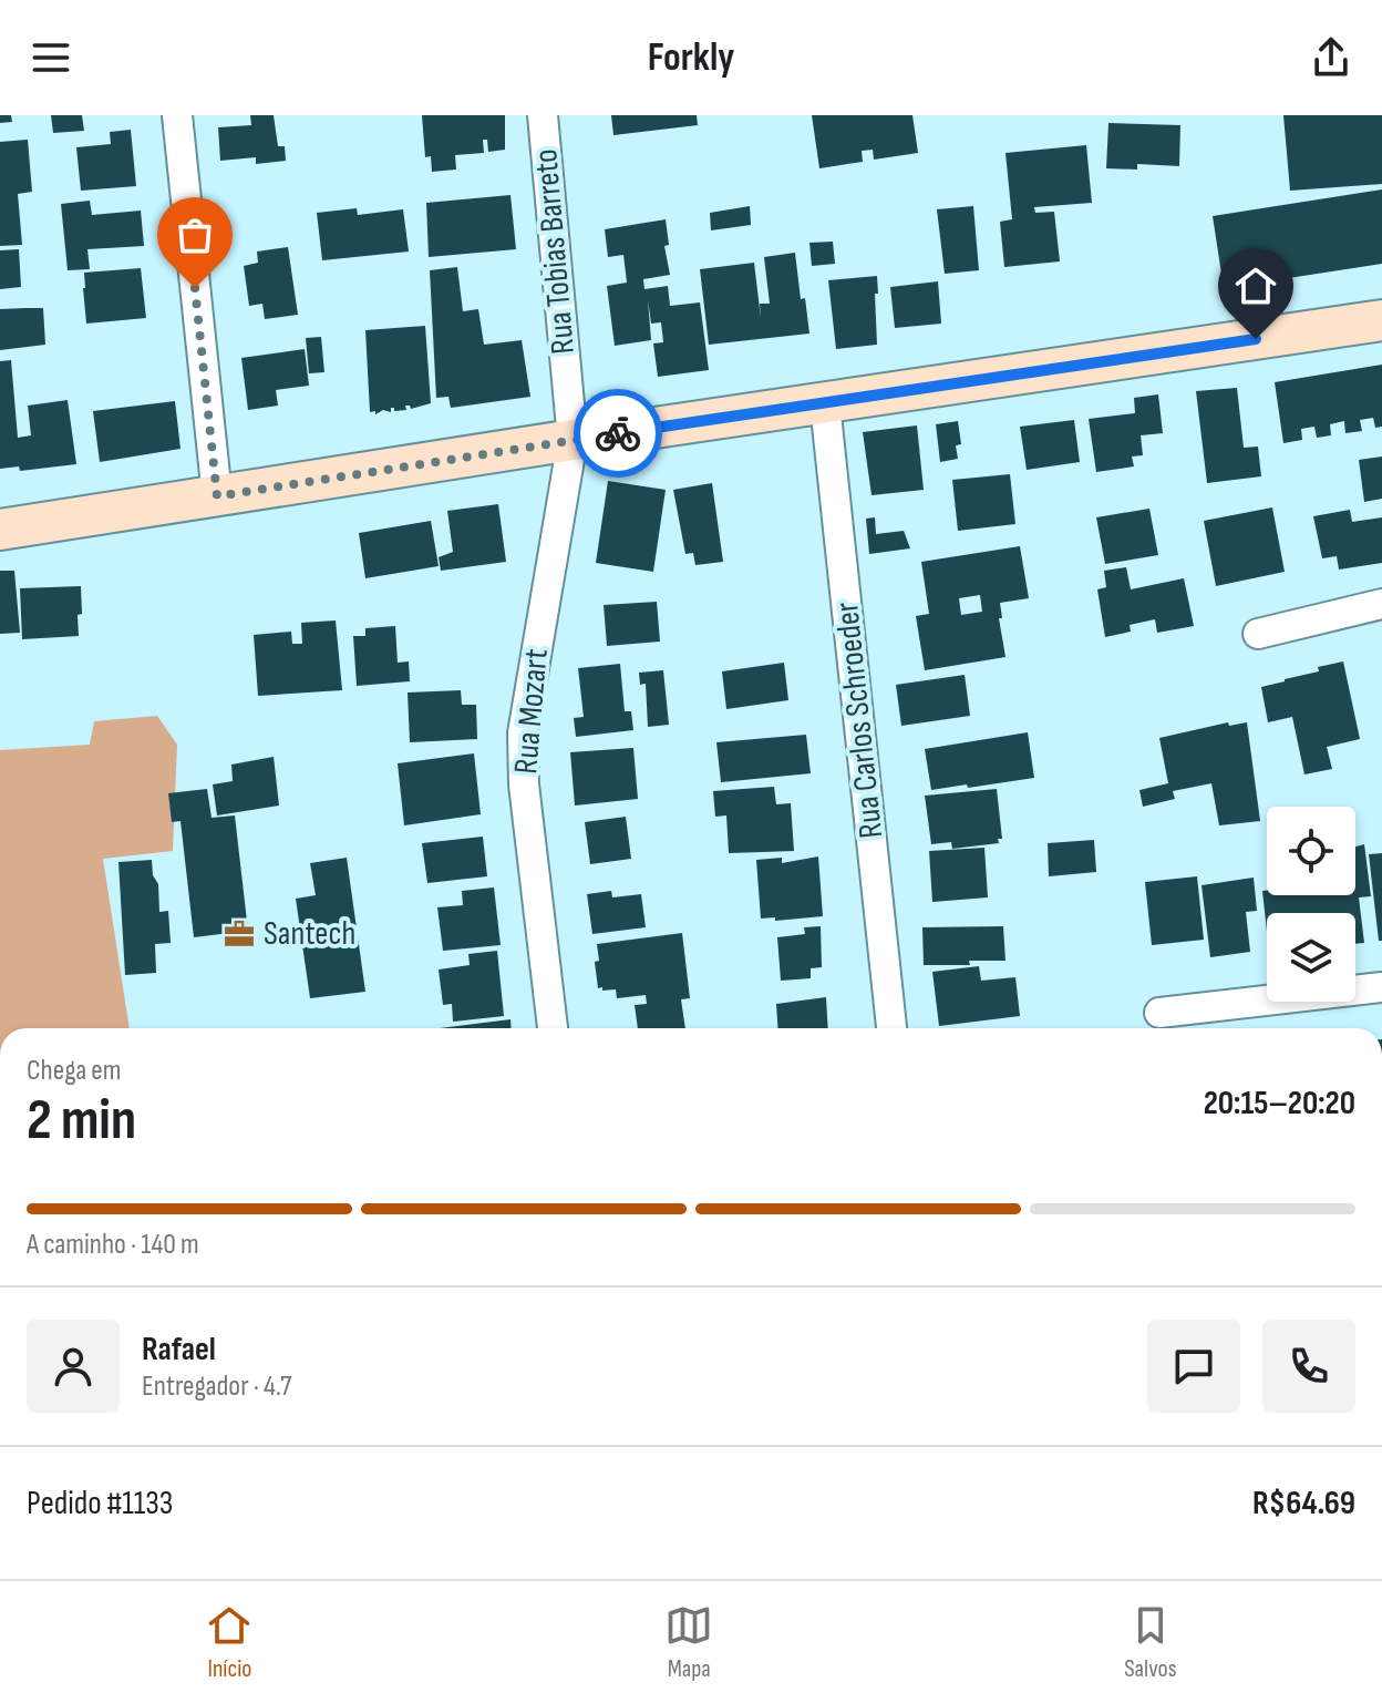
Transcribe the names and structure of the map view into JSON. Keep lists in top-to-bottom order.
{
  "streets": {
    "street": ["Rua Tobias Barreto", "Rua Mozart", "Rua Carlos Schroeder"]
  },
  "crossings": [
    ["Rua Tobias Barreto", "Rua Mozart"]
  ],
  "places": {
    "office": ["Santech"]
  },
  "page": {
    "header": "Forkly",
    "heading": ["2 min", "Chega em", "20:15–20:20"],
    "panel": [
      "Rafael",
      "Entregador · 4.7",
      "Pedido #1133",
      "R$64.69"
    ],
    "bar": "A caminho · 140 m",
    "tabs": ["Início", "Mapa", "Salvos"]
  }
}
